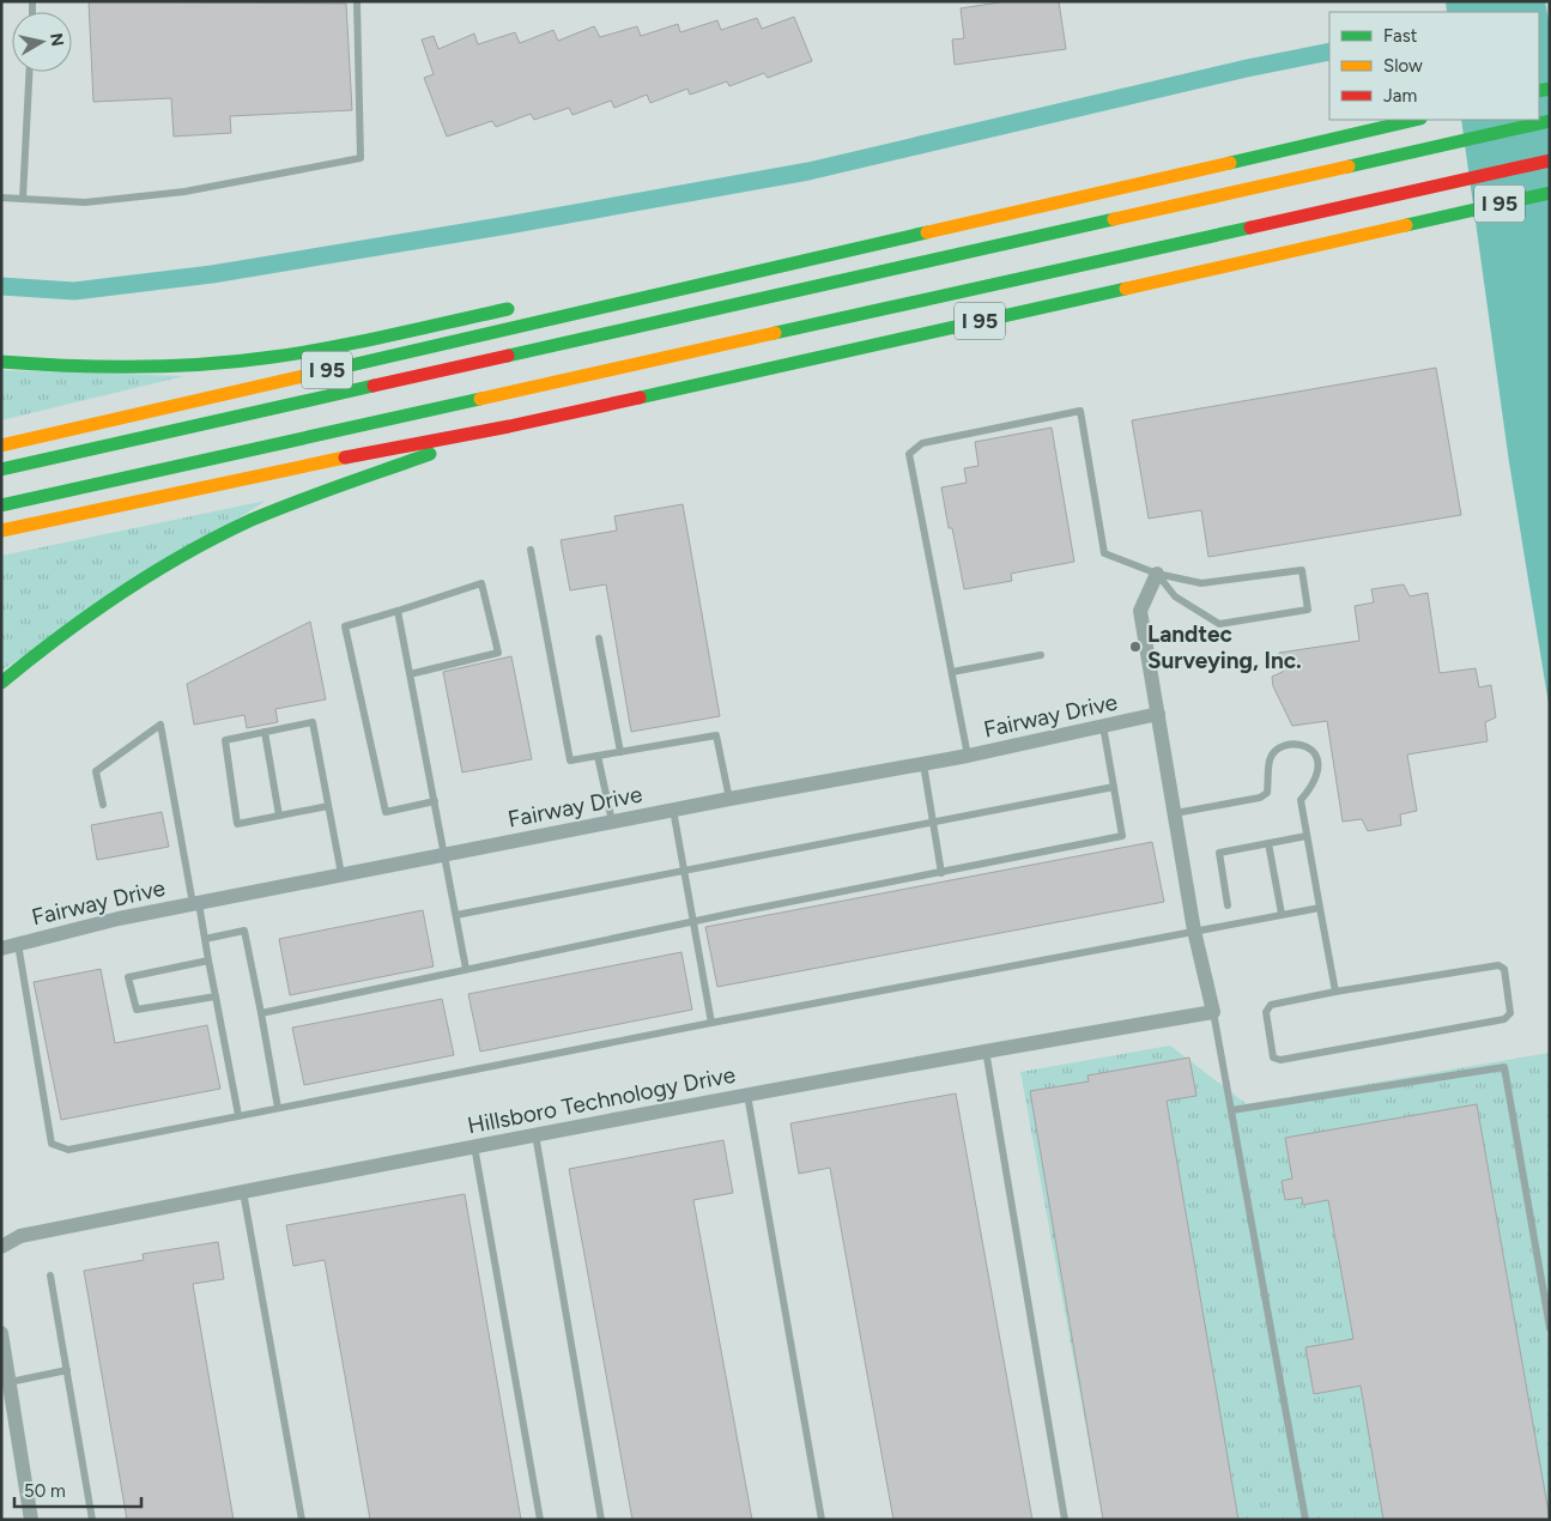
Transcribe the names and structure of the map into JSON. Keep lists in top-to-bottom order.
{
  "streets": {
    "highway": ["I 95"],
    "street": ["Fairway Drive", "Hillsboro Technology Drive"]
  },
  "places": ["Landtec Surveying, Inc."],
  "legend": ["Fast", "Slow", "Jam"],
  "scale_bar": "50 m",
  "north": "right"
}
